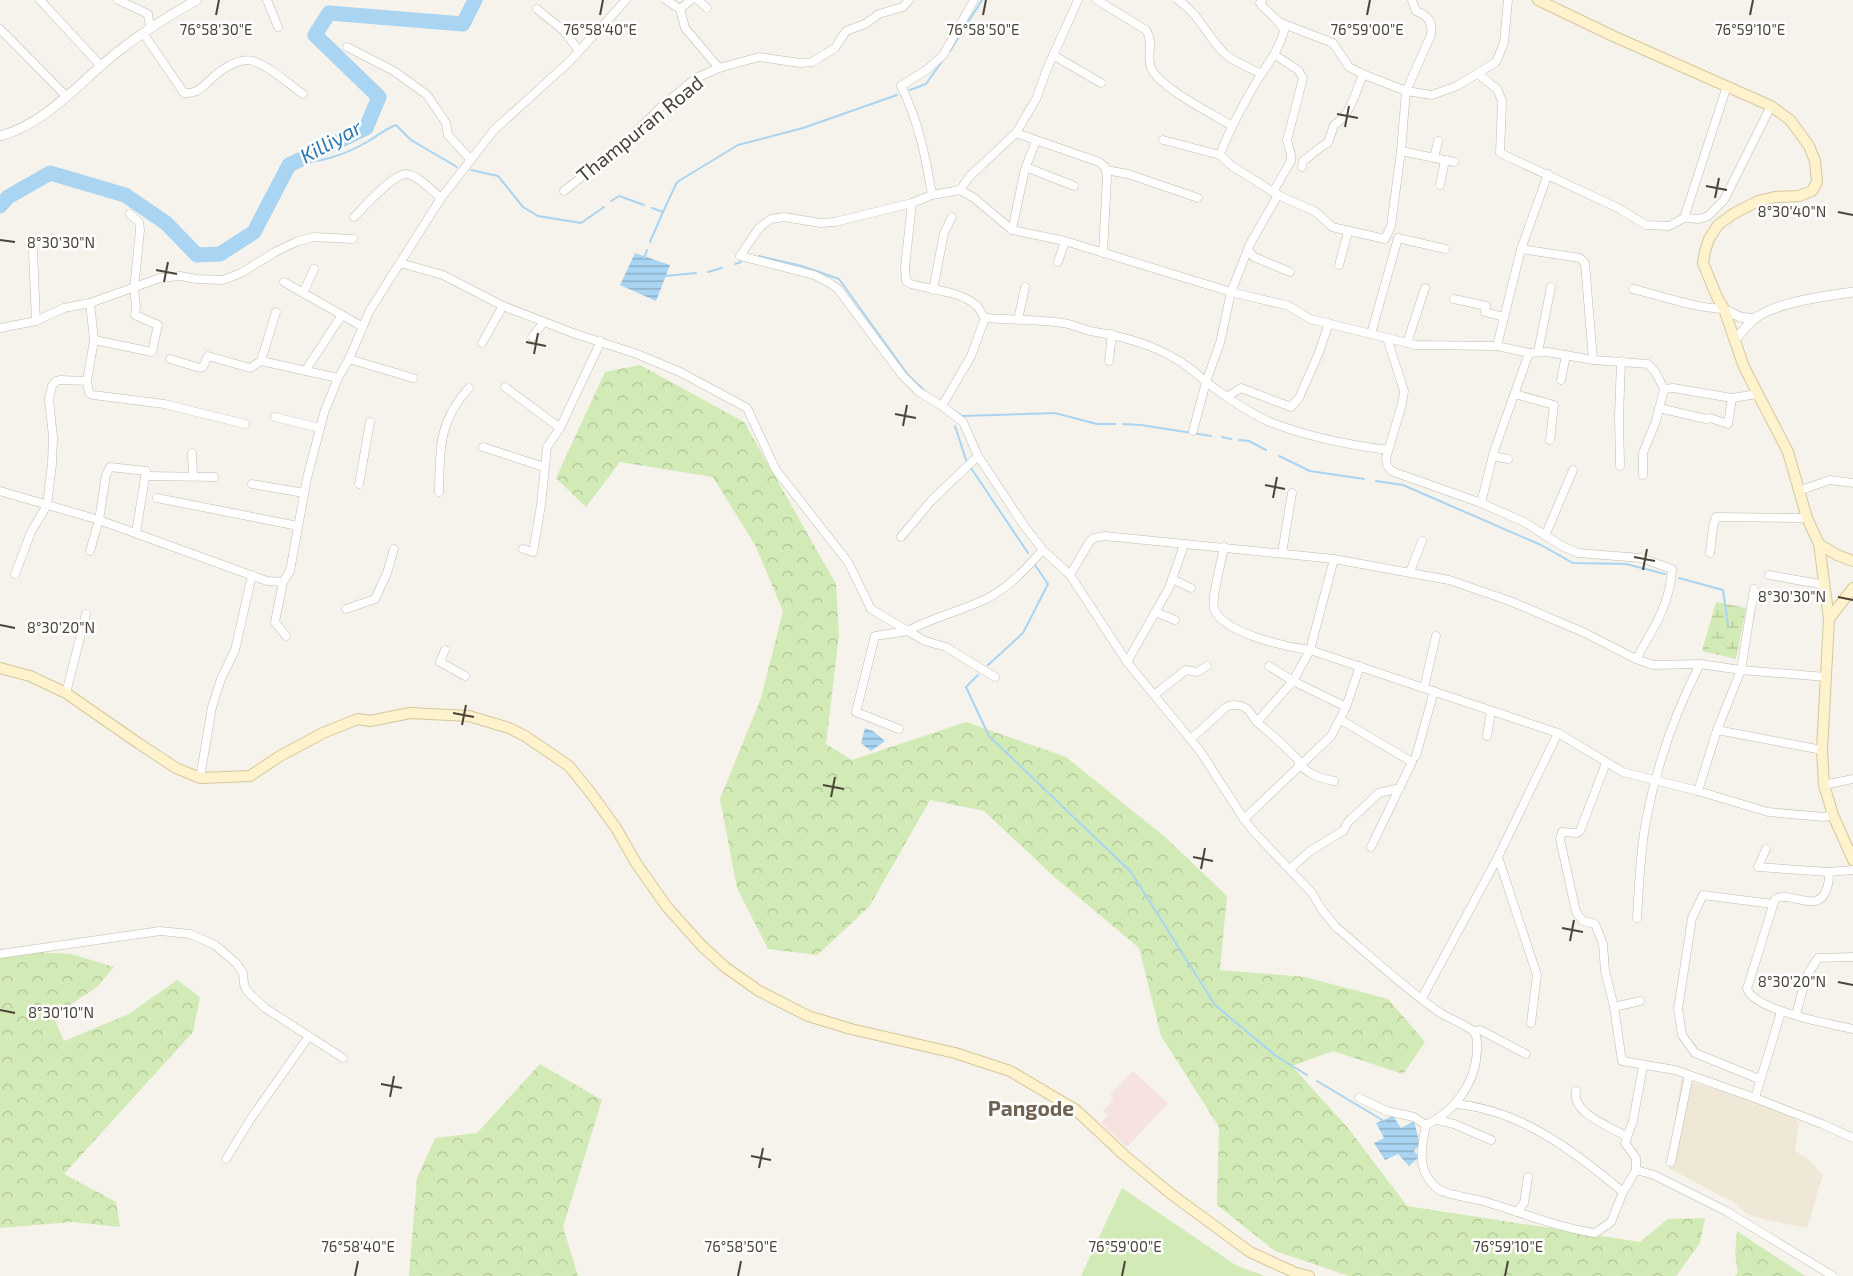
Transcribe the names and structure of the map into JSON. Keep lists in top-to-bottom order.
{
  "streets": {
    "street": ["Thampuran Road"]
  },
  "districts": ["Pangode"],
  "water": ["Killiyar"],
  "coordinates": [
    "76°58'30\"E",
    "76°58'40\"E",
    "76°58'50\"E",
    "76°59'00\"E",
    "76°59'10\"E",
    "8°30'40\"N",
    "8°30'30\"N",
    "8°30'20\"N",
    "8°30'10\"N"
  ]
}
